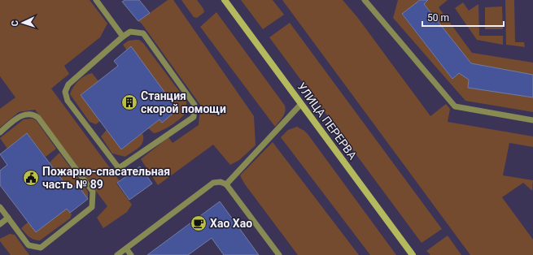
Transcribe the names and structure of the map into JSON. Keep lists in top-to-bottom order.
{
  "streets": {
    "street": ["УЛИЦА ПЕРЕРВА"]
  },
  "places": {
    "building": ["Станция скорой помощи"],
    "public building": ["Пожарно-спасательная часть № 89"],
    "cafe": ["Хао Хао"]
  },
  "scale_bar": "50 m",
  "north": "left"
}
